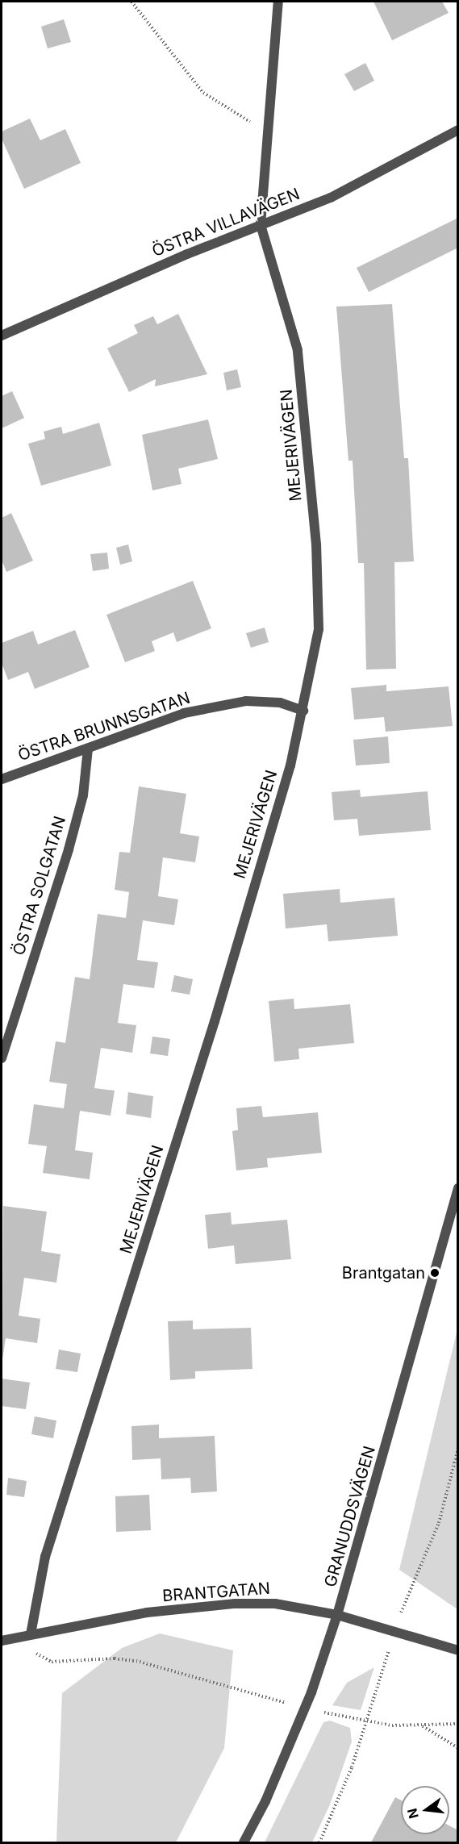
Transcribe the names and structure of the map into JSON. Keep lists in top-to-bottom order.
{
  "streets": {
    "street": [
      "ÖSTRA VILLAVÄGEN",
      "MEJERIVÄGEN",
      "ÖSTRA BRUNNSGATAN",
      "ÖSTRA SOLGATAN",
      "GRANUDDSVÄGEN",
      "BRANTGATAN"
    ]
  },
  "crossings": [
    ["ÖSTRA VILLAVÄGEN", "MEJERIVÄGEN"],
    ["MEJERIVÄGEN", "ÖSTRA BRUNNSGATAN"],
    ["MEJERIVÄGEN", "BRANTGATAN"],
    ["ÖSTRA BRUNNSGATAN", "ÖSTRA SOLGATAN"],
    ["GRANUDDSVÄGEN", "BRANTGATAN"]
  ],
  "places": ["Brantgatan"],
  "north": "left"
}
